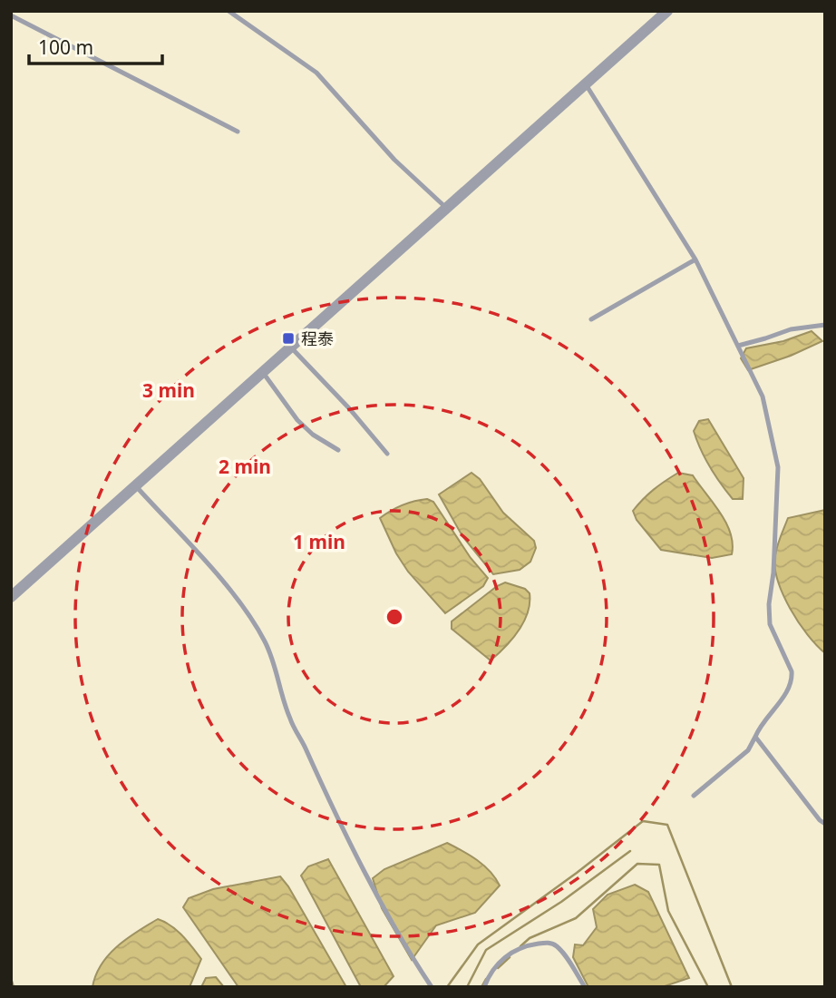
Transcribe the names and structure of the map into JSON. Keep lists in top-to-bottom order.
{
  "places": {
    "transit": ["程泰"]
  },
  "scale_bar": "100 m",
  "rings": ["3 min", "2 min", "1 min"]
}
